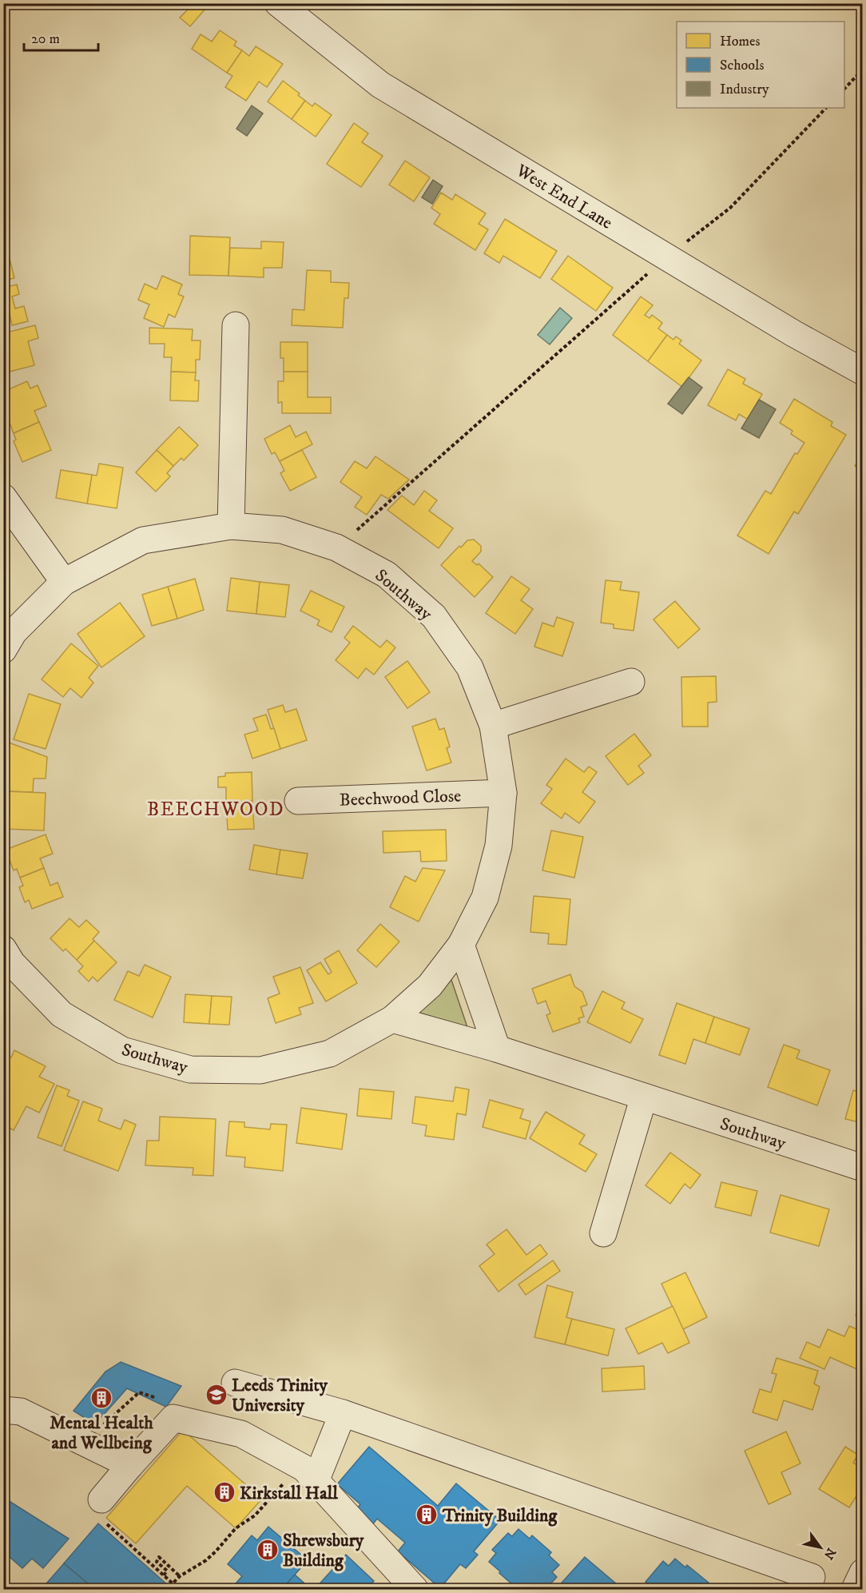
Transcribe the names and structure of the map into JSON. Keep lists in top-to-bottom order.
{
  "streets": {
    "street": ["West End Lane", "Southway", "Beechwood Close"]
  },
  "crossings": [
    ["Southway", "Beechwood Close"]
  ],
  "districts": ["BEECHWOOD"],
  "places": {
    "school or university": ["Leeds Trinity University"],
    "building": [
      "Mental Health and Wellbeing",
      "Kirkstall Hall",
      "Trinity Building",
      "Shrewsbury Building"
    ]
  },
  "legend": ["Homes", "Schools", "Industry"],
  "scale_bar": "20 m",
  "north": "bottom right"
}
